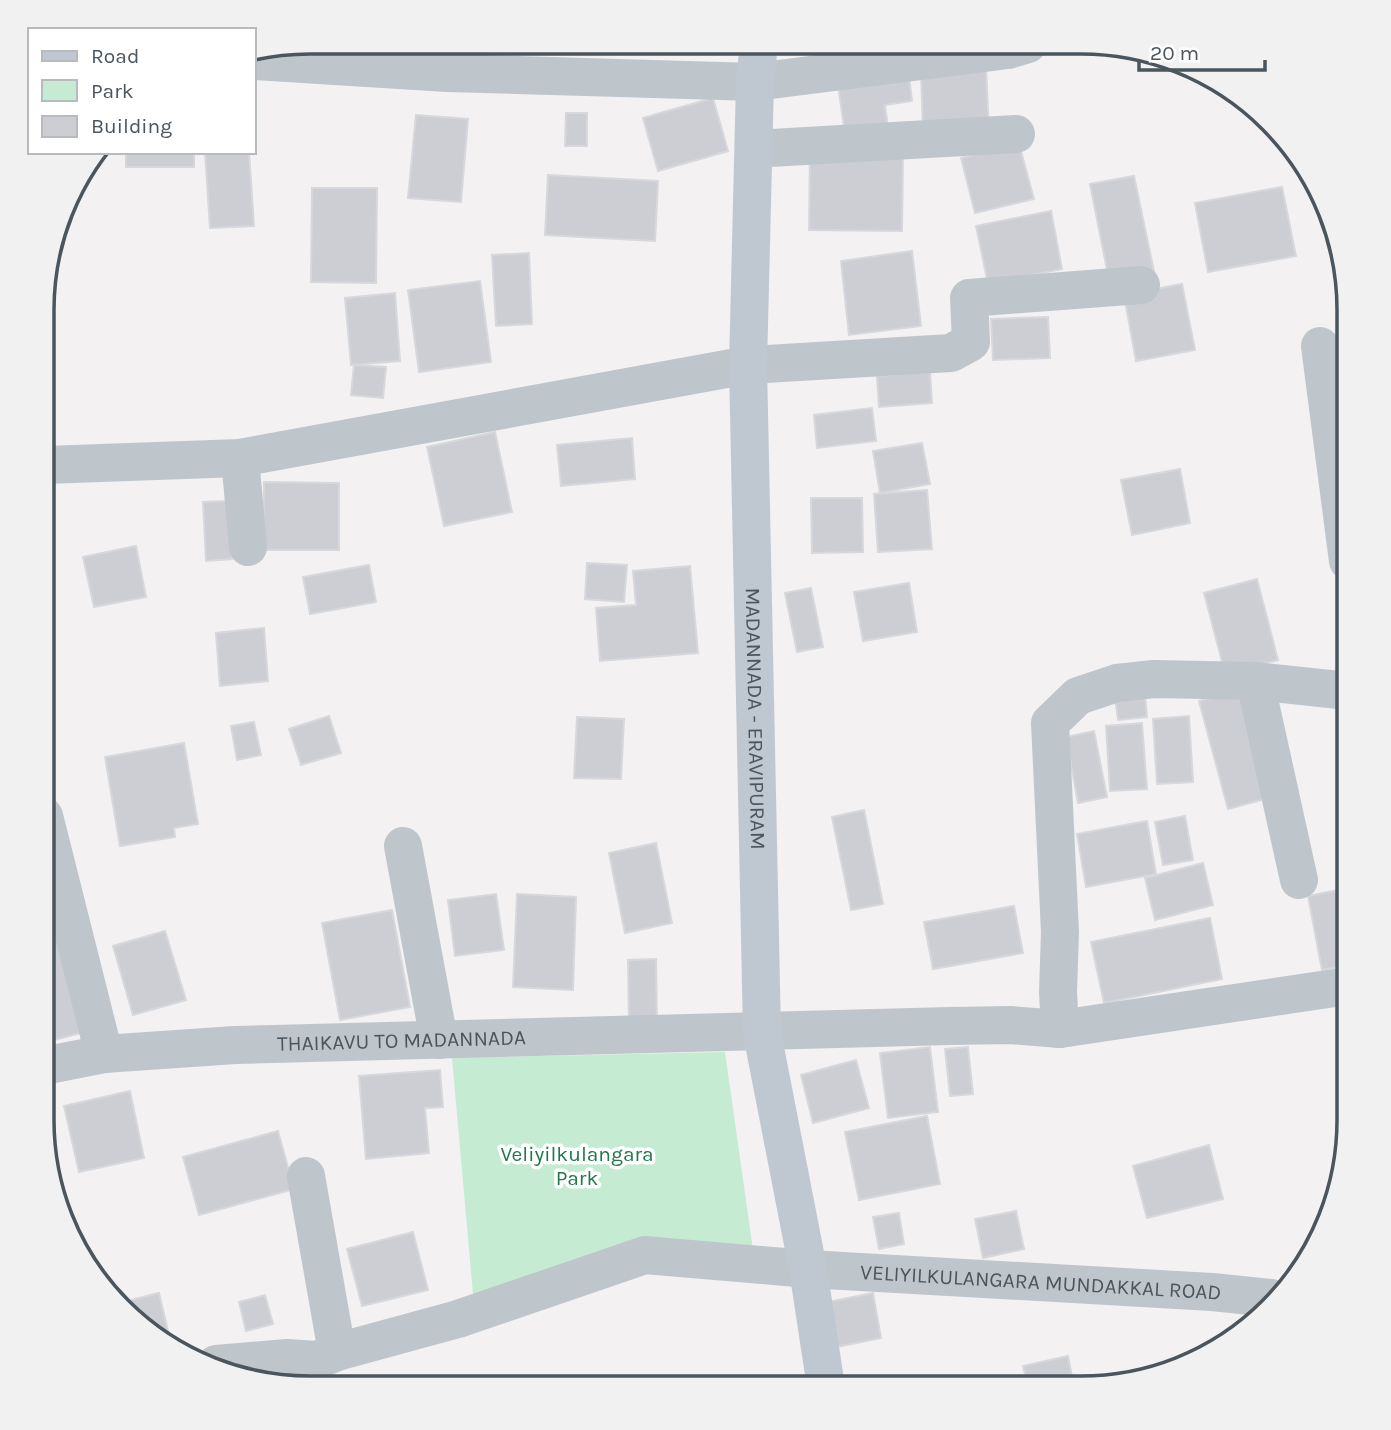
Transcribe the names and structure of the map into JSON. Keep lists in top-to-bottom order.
{
  "streets": {
    "main road": ["MADANNADA - ERAVIPURAM"],
    "street": ["THAIKAVU TO MADANNADA", "VELIYILKULANGARA MUNDAKKAL ROAD"]
  },
  "crossings": [
    ["MADANNADA - ERAVIPURAM", "THAIKAVU TO MADANNADA"],
    ["MADANNADA - ERAVIPURAM", "VELIYILKULANGARA MUNDAKKAL ROAD"]
  ],
  "parks": ["Veliyilkulangara Park"],
  "legend": ["Road", "Park", "Building"],
  "scale_bar": "20 m"
}
